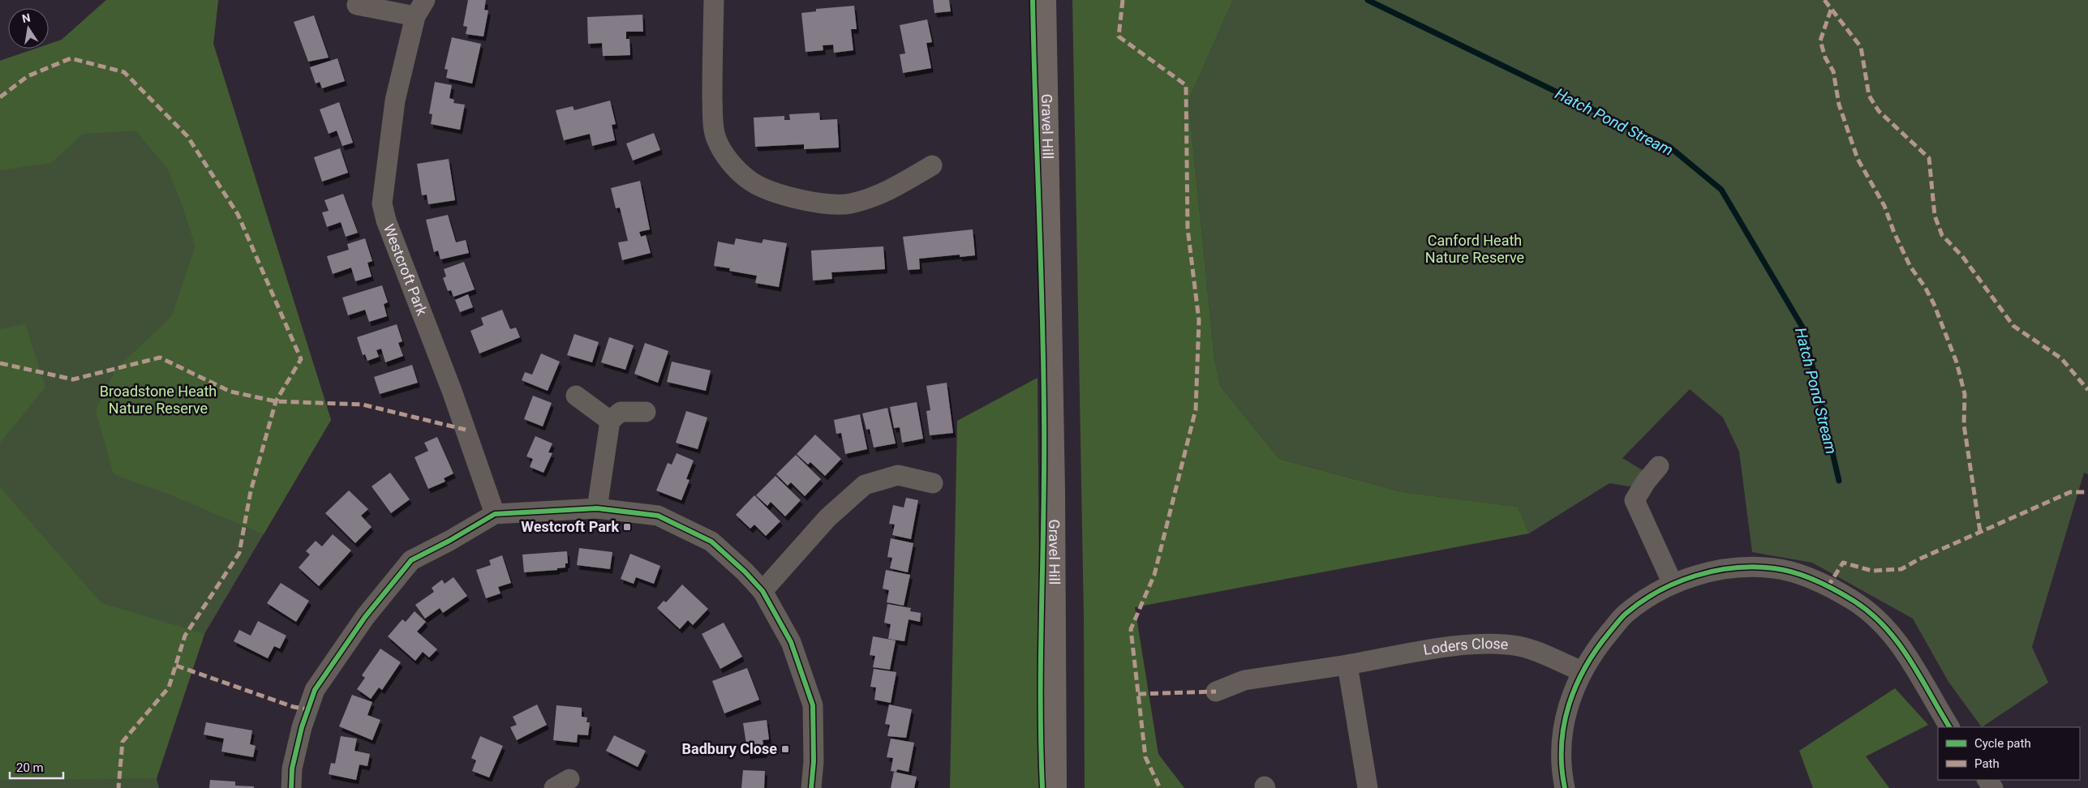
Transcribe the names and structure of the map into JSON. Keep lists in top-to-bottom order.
{
  "streets": {
    "main road": ["Gravel Hill"],
    "street": ["Westcroft Park", "Loders Close"]
  },
  "water": ["Hatch Pond Stream"],
  "parks": ["Canford Heath Nature Reserve", "Broadstone Heath Nature Reserve"],
  "places": {
    "transit": ["Westcroft Park", "Badbury Close"]
  },
  "legend": ["Cycle path", "Path"],
  "scale_bar": "20 m",
  "north": "top"
}
